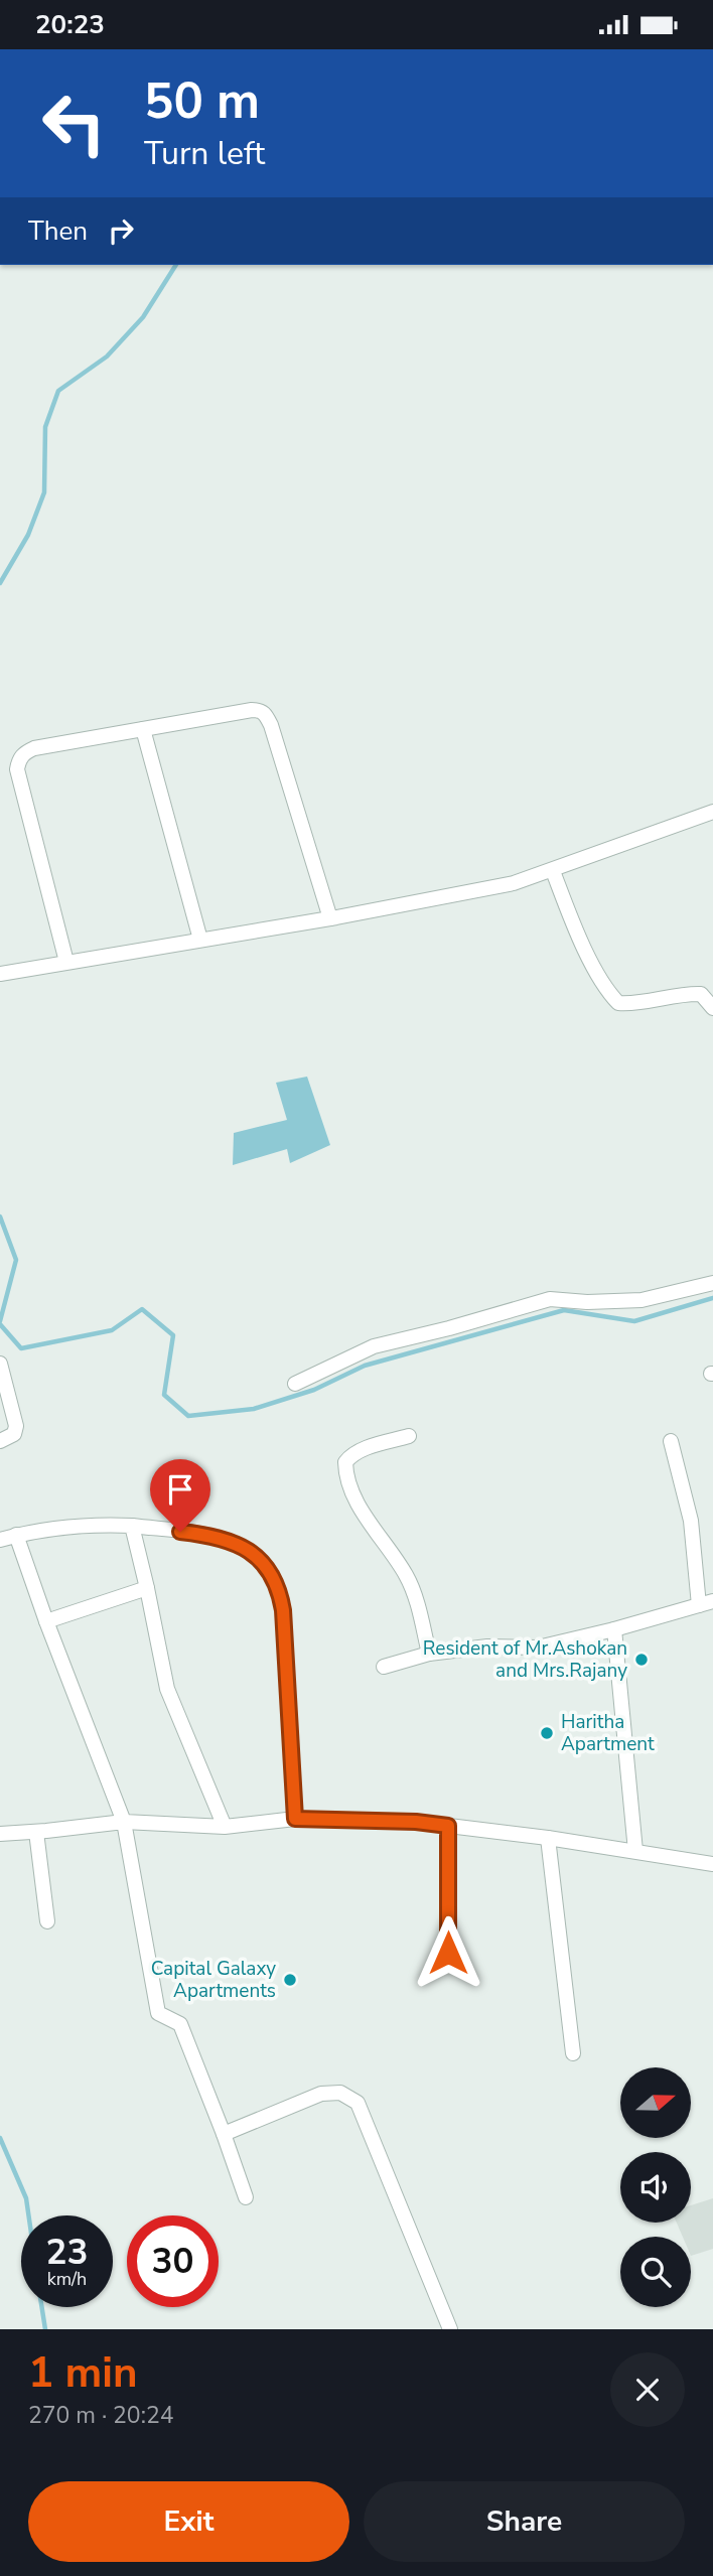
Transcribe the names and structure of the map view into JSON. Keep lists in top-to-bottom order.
{
  "places": ["Resident of Mr.Ashokan and Mrs.Rajany", "Haritha Apartment", "Capital Galaxy Apartments"],
  "north": "right",
  "page": {
    "status": "20:23",
    "turn": ["50 m", "Turn left"],
    "then": "Then",
    "speed": "23 km/h",
    "limit": "30",
    "heading": ["1 min", "270 m · 20:24"],
    "buttons": ["Exit", "Share"]
  }
}
